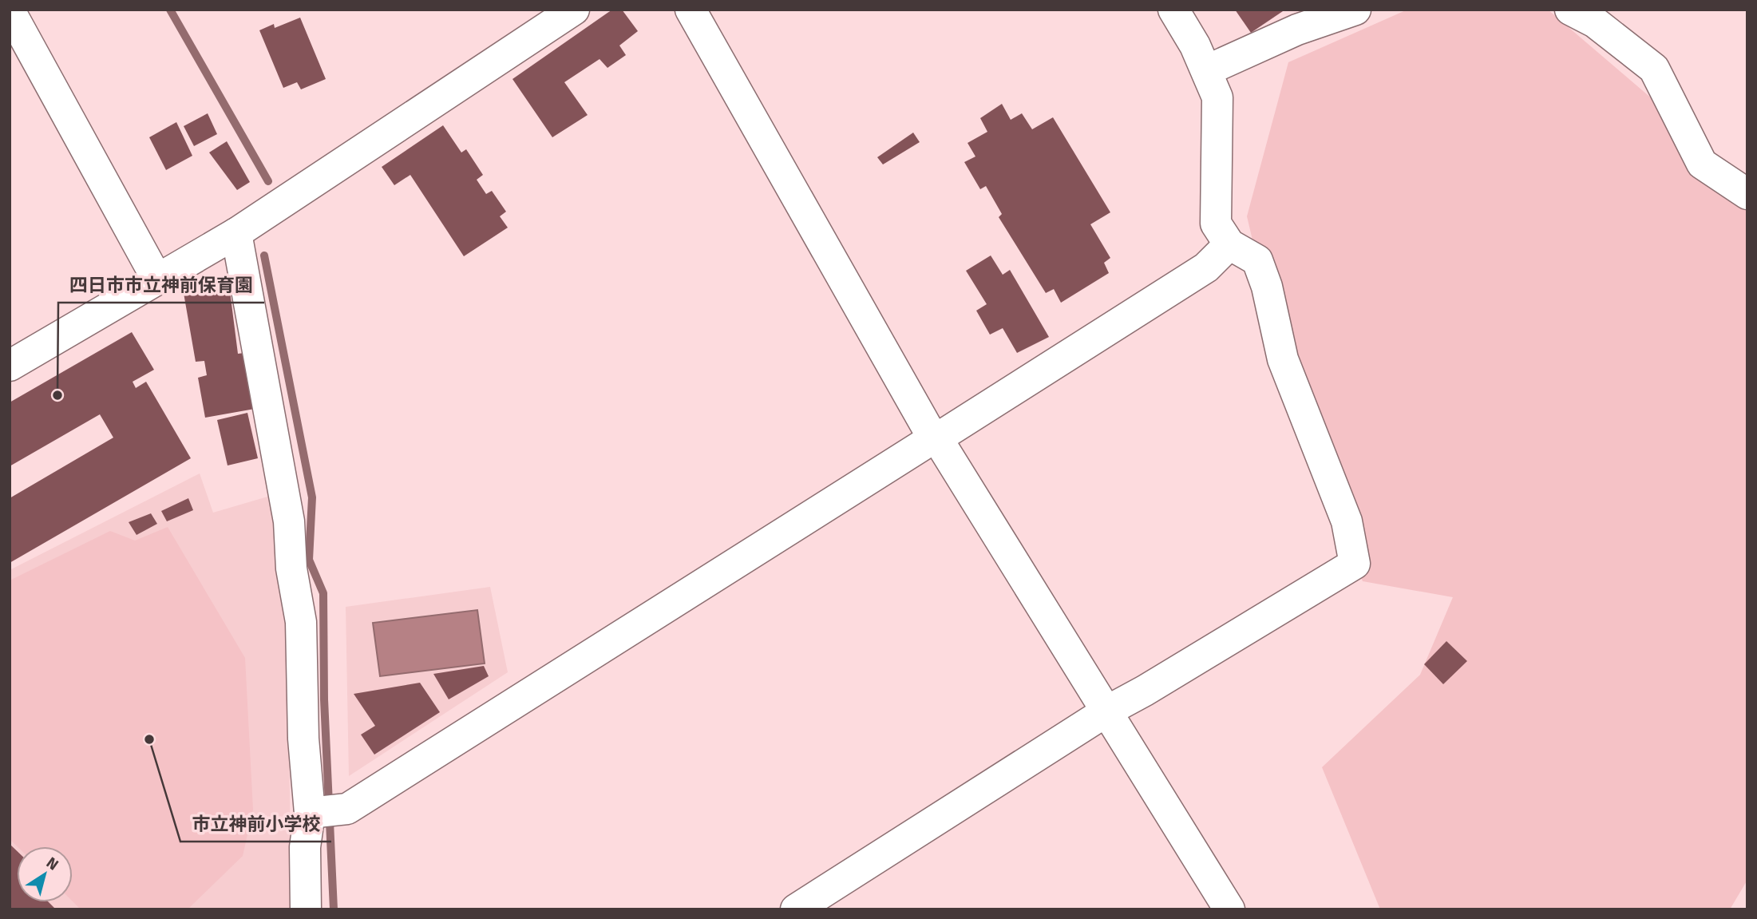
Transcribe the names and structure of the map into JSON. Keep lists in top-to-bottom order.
{
  "places": ["四日市市立神前保育園", "市立神前小学校"],
  "north": "top right"
}
